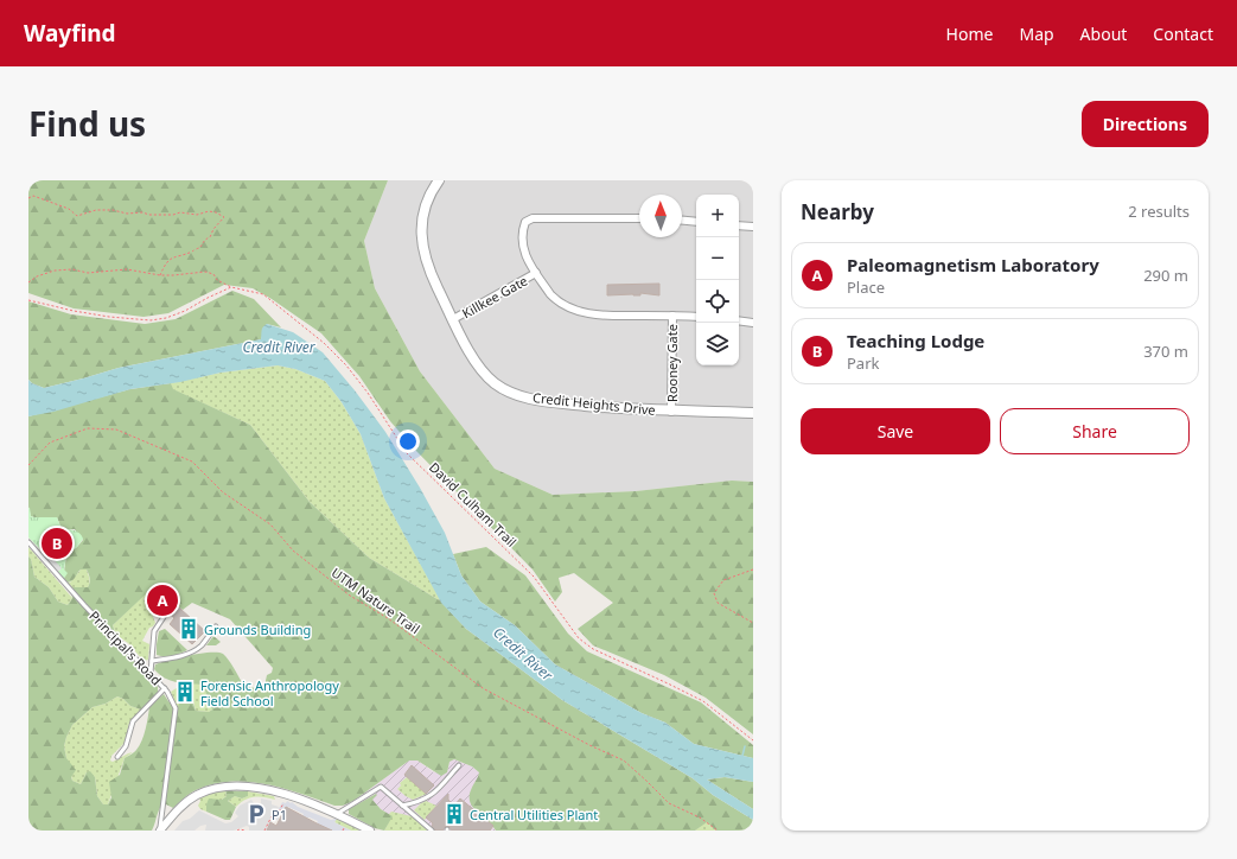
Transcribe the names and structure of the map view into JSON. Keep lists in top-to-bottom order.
{
  "streets": {
    "street": ["Killkee Gate", "Rooney Gate", "Credit Heights Drive"],
    "lane": ["Principal's Road"],
    "path": ["David Culham Trail", "UTM Nature Trail"]
  },
  "crossings": [
    ["Killkee Gate", "Credit Heights Drive"],
    ["Rooney Gate", "Credit Heights Drive"]
  ],
  "water": ["Credit River"],
  "places": {
    "building": ["Grounds Building", "Forensic Anthropology Field School", "Central Utilities Plant"],
    "parking": ["P1"]
  },
  "north": "top",
  "page": {
    "header": "Wayfind",
    "nav": [
      "Home",
      "Map",
      "About",
      "Contact"
    ],
    "title": "Find us",
    "buttons": [
      "Directions",
      ["Save", "Share"]
    ],
    "heading": ["Nearby", "2 results"],
    "map_buttons": ["+", "−"],
    "list": [
      {
        "mark": "A",
        "name": "Paleomagnetism Laboratory",
        "note": "Place",
        "value": "290 m"
      },
      {
        "mark": "B",
        "name": "Teaching Lodge",
        "note": "Park",
        "value": "370 m"
      }
    ],
    "pins": ["B", "A"]
  }
}
